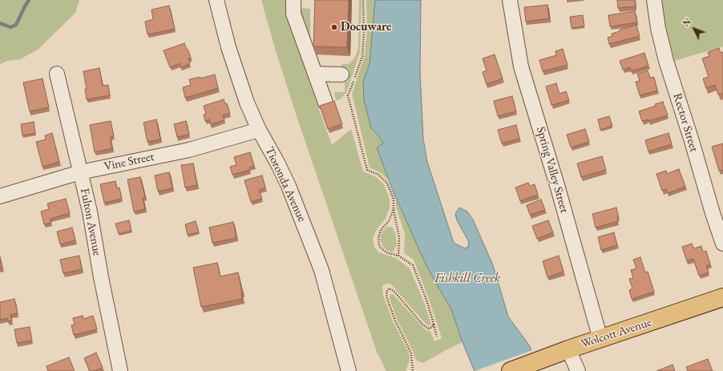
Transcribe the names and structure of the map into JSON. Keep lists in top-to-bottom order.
{
  "streets": {
    "main road": ["Wolcott Avenue"],
    "street": [
      "Rector Street",
      "Vine Street",
      "Spring Valley Street",
      "Tioronda Avenue",
      "Fulton Avenue"
    ]
  },
  "crossings": [
    ["Vine Street", "Tioronda Avenue"],
    ["Vine Street", "Fulton Avenue"],
    ["Spring Valley Street", "Wolcott Avenue"]
  ],
  "water": ["Fishkill Creek"],
  "places": ["Docuware"],
  "north": "top left"
}
